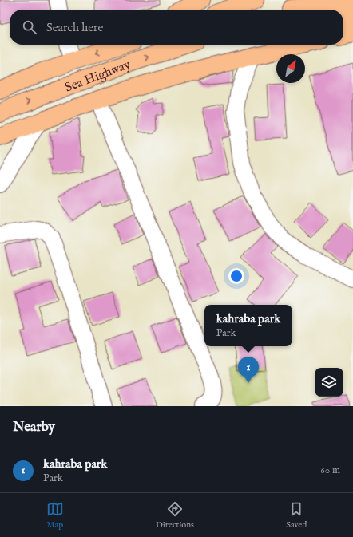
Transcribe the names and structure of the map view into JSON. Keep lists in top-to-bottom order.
{
  "streets": {
    "main road": ["Sea Highway"]
  },
  "north": "top right",
  "page": {
    "search": "Search here",
    "popup": ["kahraba park", "Park"],
    "pins": "1",
    "heading": "Nearby",
    "list": [
      {
        "mark": "1",
        "name": "kahraba park",
        "note": "Park",
        "value": "60 m"
      }
    ],
    "nav": ["Map", "Directions", "Saved"]
  }
}
